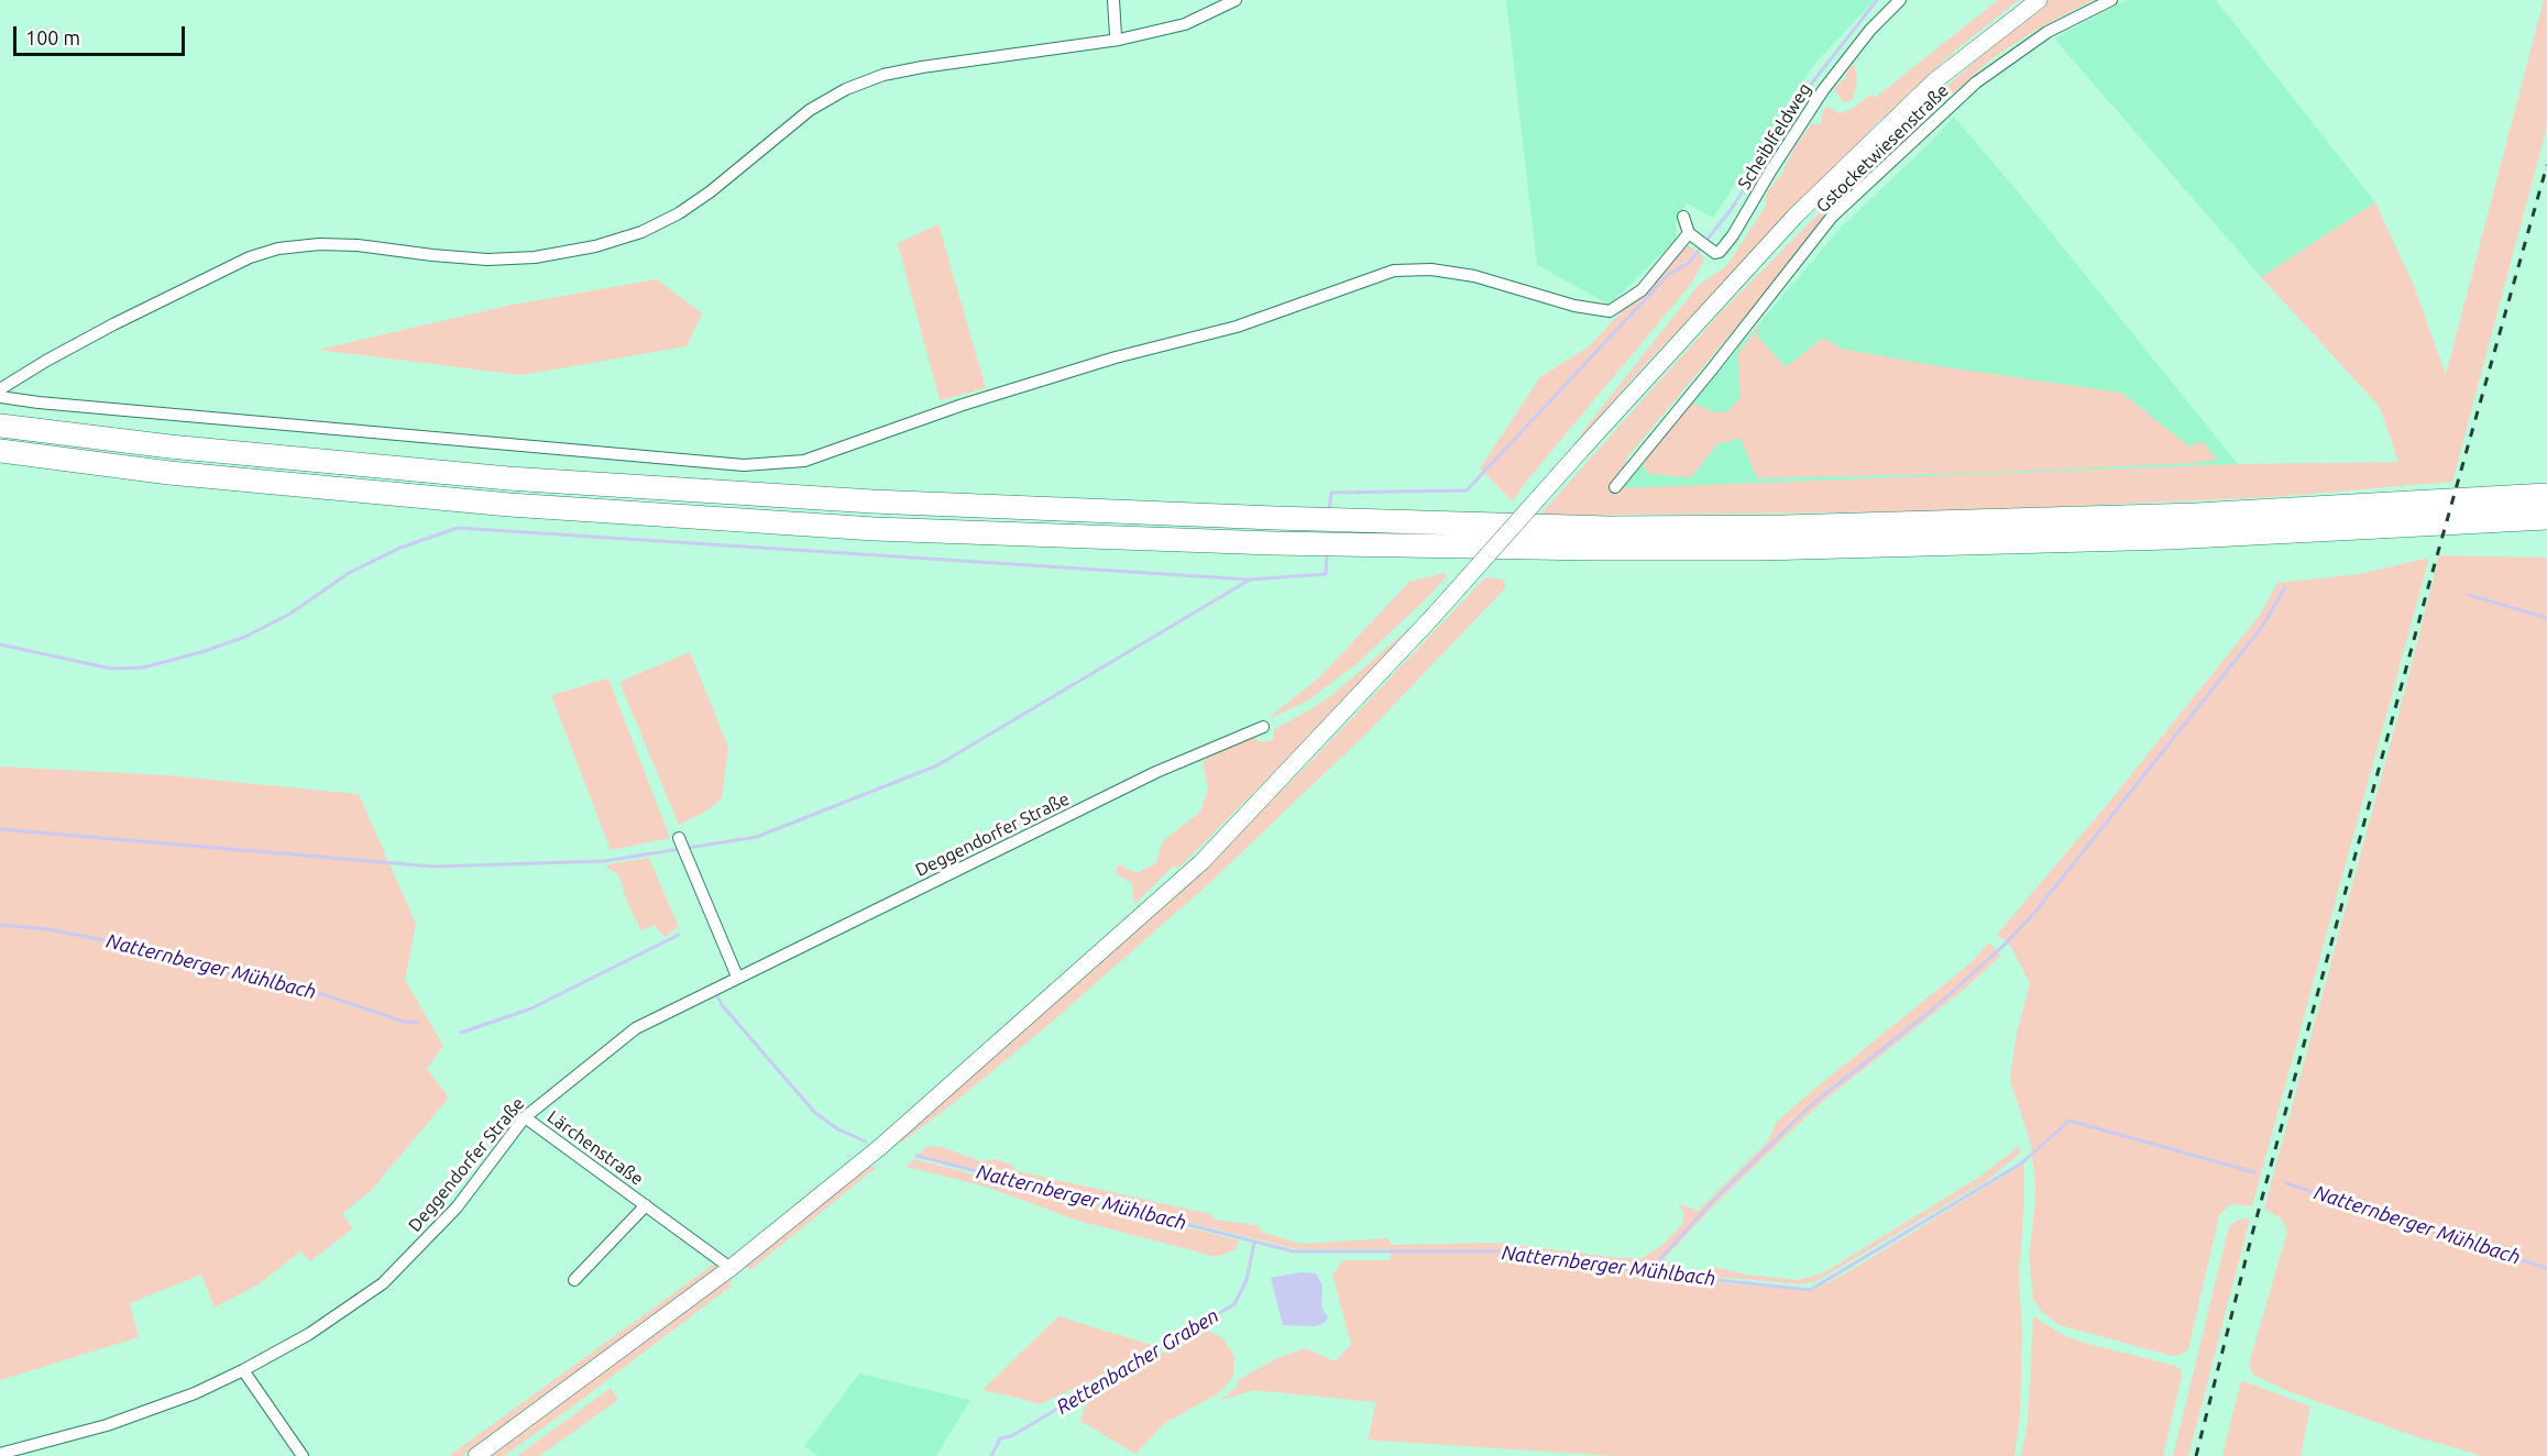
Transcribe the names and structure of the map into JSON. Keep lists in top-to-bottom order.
{
  "streets": {
    "street": [
      "Scheiblfeldweg",
      "Gstocketwiesenstraße",
      "Deggendorfer Straße",
      "Lärchenstraße"
    ]
  },
  "crossings": [
    ["Deggendorfer Straße", "Lärchenstraße"]
  ],
  "water": ["Natternberger Mühlbach", "Rettenbacher Graben"],
  "scale_bar": "100 m"
}
